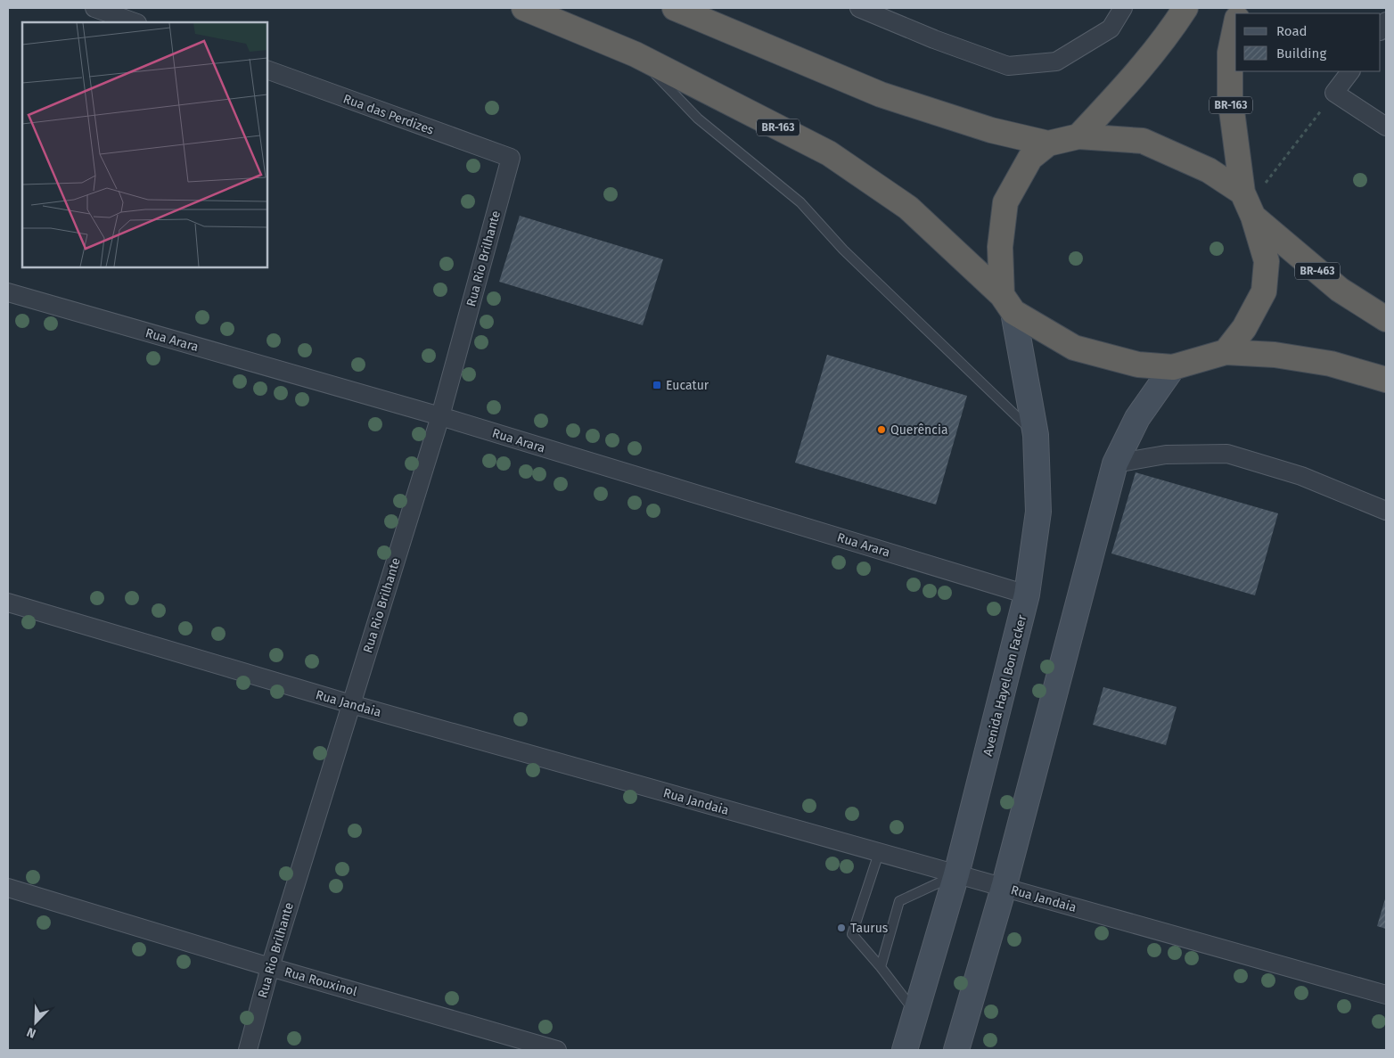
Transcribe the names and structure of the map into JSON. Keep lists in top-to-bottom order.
{
  "streets": {
    "highway": ["BR-163", "BR-463"],
    "main road": ["Avenida Hayel Bon Facker"],
    "street": [
      "Rua das Perdizes",
      "Rua Rio Brilhante",
      "Rua Arara",
      "Rua Jandaia",
      "Rua Rouxinol"
    ]
  },
  "crossings": [
    ["BR-163", "BR-463"],
    ["BR-163", "Avenida Hayel Bon Facker"],
    ["Rua das Perdizes", "Rua Rio Brilhante"],
    ["Rua Rio Brilhante", "Rua Arara"],
    ["Rua Rio Brilhante", "Rua Jandaia"],
    ["Rua Rio Brilhante", "Rua Rouxinol"],
    ["Rua Arara", "Avenida Hayel Bon Facker"],
    ["Avenida Hayel Bon Facker", "Rua Jandaia"]
  ],
  "places": {
    "transit": ["Eucatur"],
    "other": ["Querência", "Taurus"]
  },
  "legend": ["Road", "Building"],
  "north": "bottom left"
}
